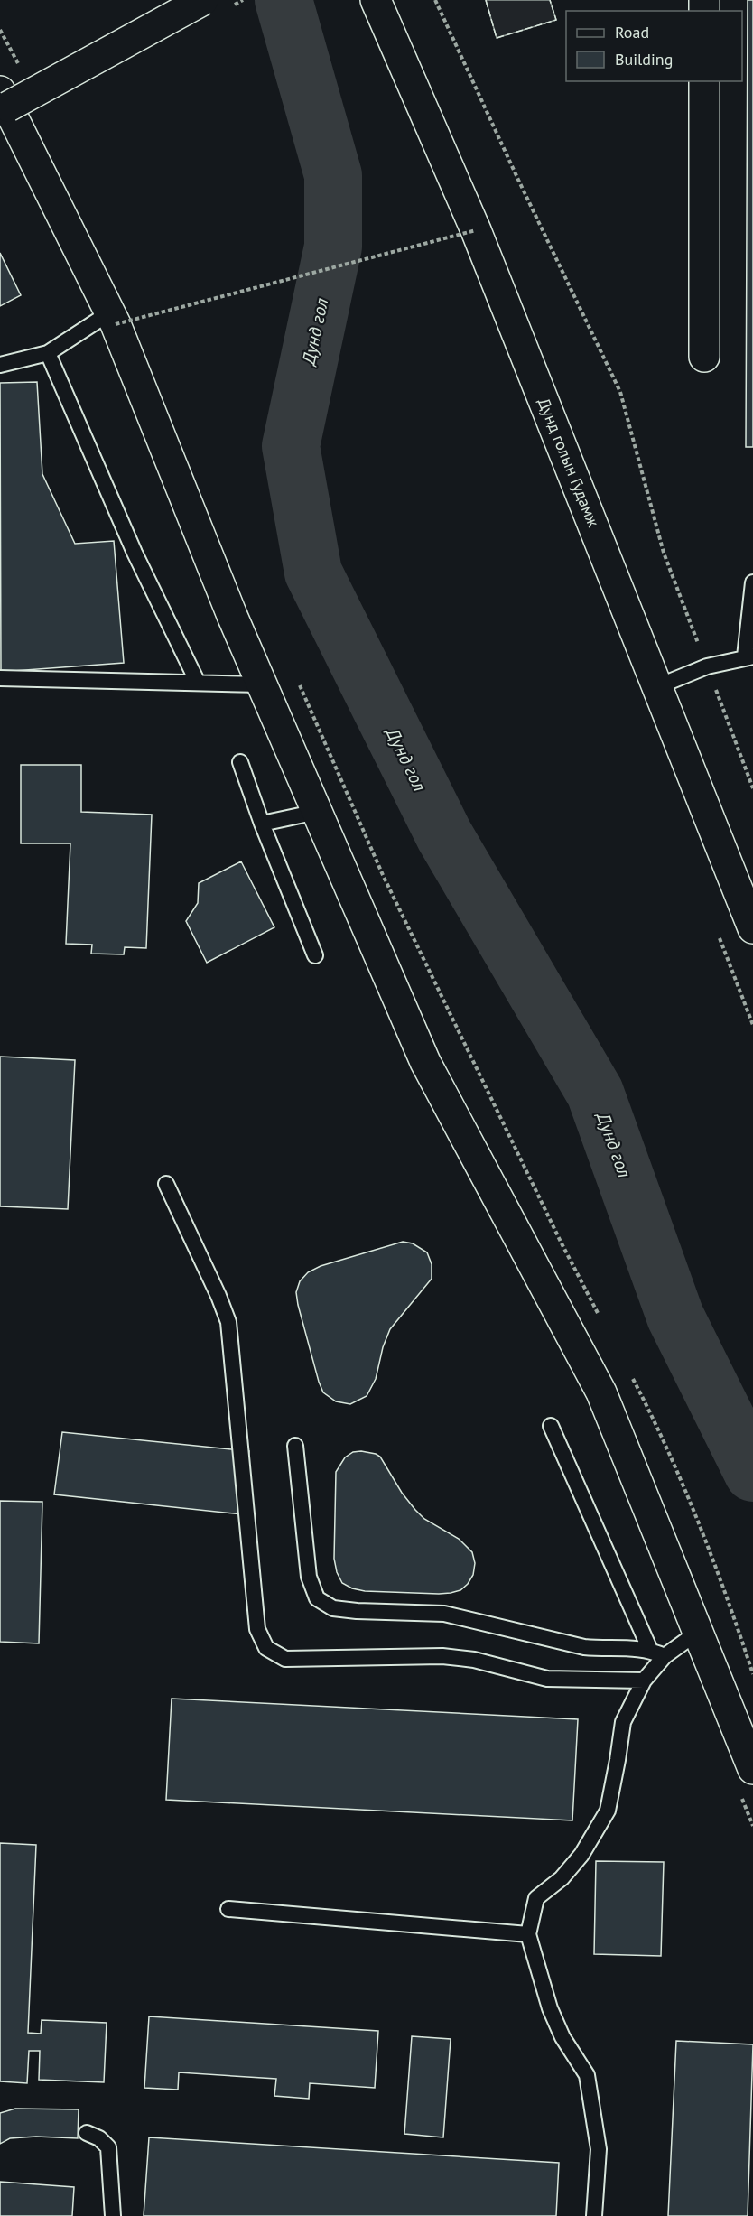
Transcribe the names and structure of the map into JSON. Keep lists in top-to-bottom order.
{
  "streets": {
    "street": ["Дунд голын Гудамж"]
  },
  "water": ["Дунд гол"],
  "legend": ["Road", "Building"]
}
